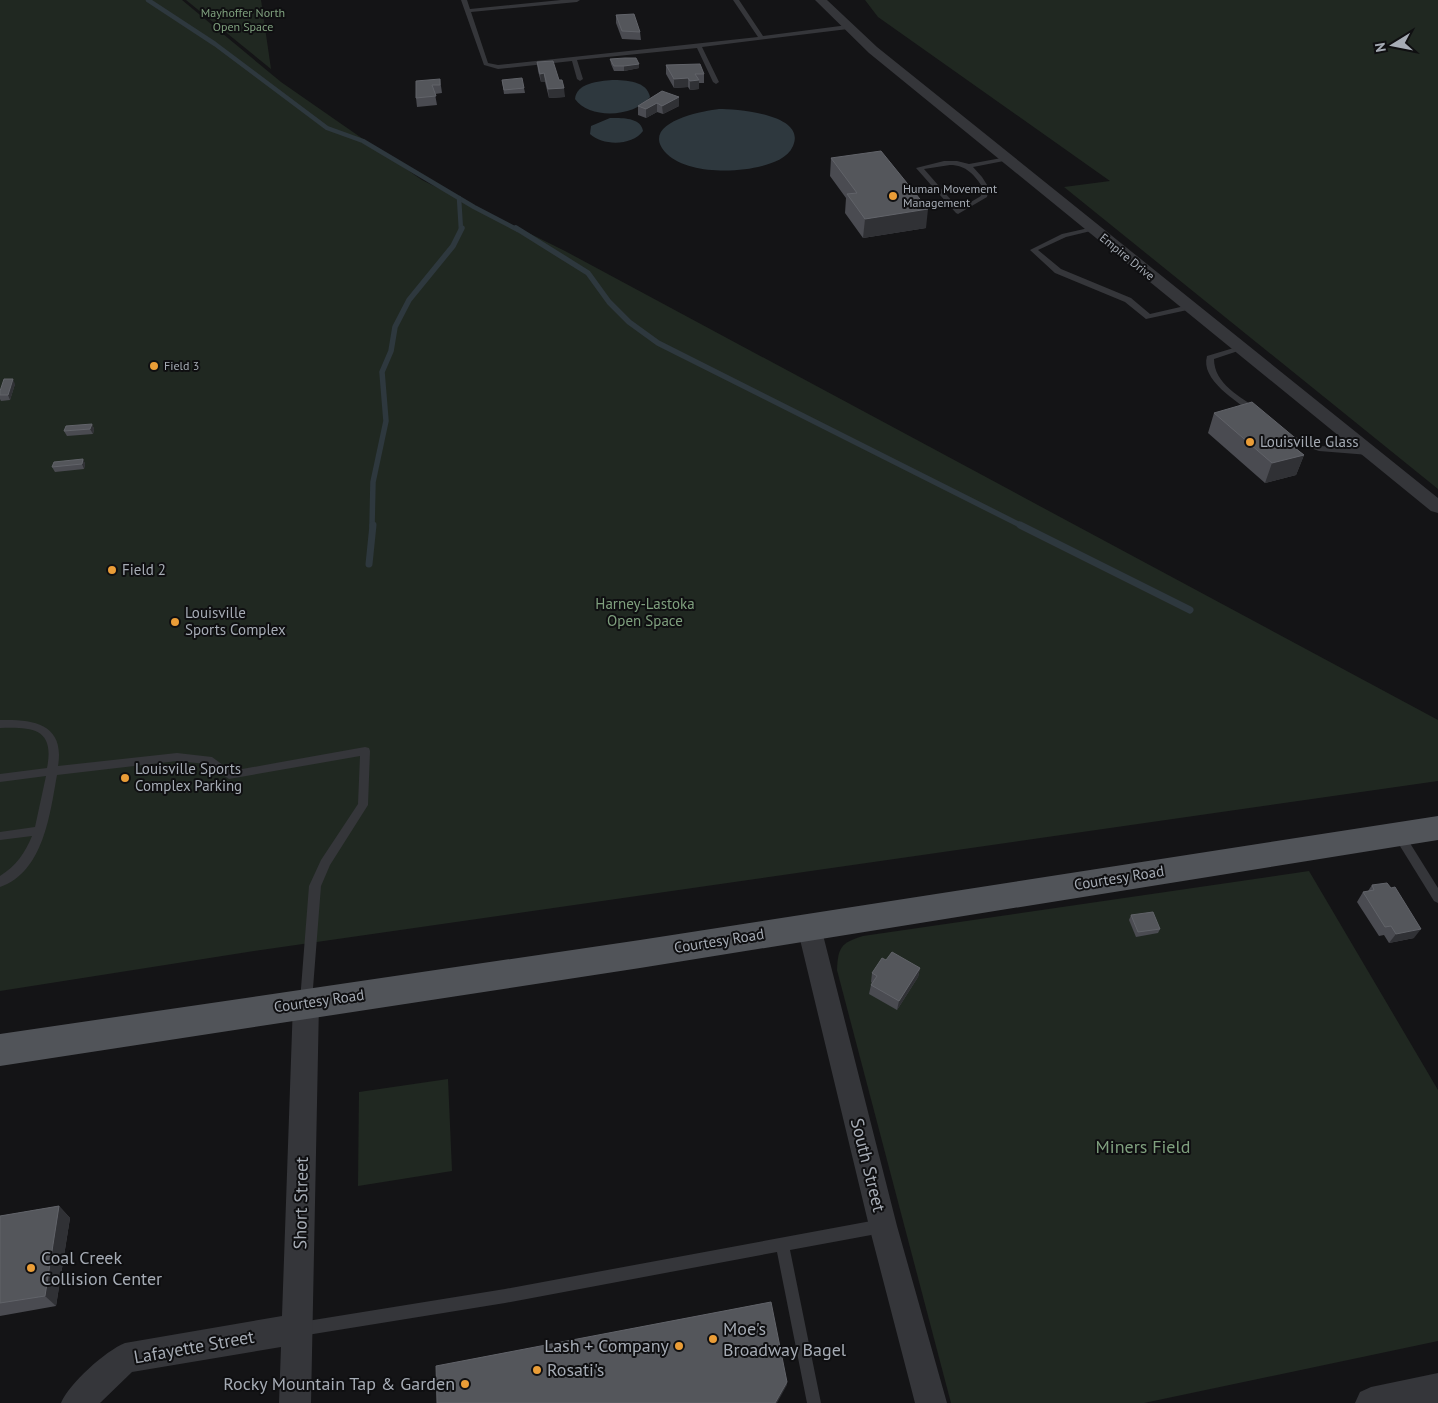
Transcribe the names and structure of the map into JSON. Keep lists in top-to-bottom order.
{
  "streets": {
    "main road": ["Courtesy Road"],
    "street": [
      "Empire Drive",
      "South Street",
      "Short Street",
      "Lafayette Street"
    ]
  },
  "crossings": [
    ["Courtesy Road", "South Street"],
    ["Courtesy Road", "Short Street"],
    ["Short Street", "Lafayette Street"]
  ],
  "parks": ["Mayhoffer North Open Space", "Harney-Lastoka Open Space", "Miners Field"],
  "places": [
    "Human Movement Management",
    "Field 3",
    "Louisville Glass",
    "Field 2",
    "Louisville Sports Complex",
    "Louisville Sports Complex Parking",
    "Coal Creek Collision Center",
    "Moe's Broadway Bagel",
    "Lash + Company",
    "Rosati's",
    "Rocky Mountain Tap & Garden"
  ],
  "north": "left"
}
